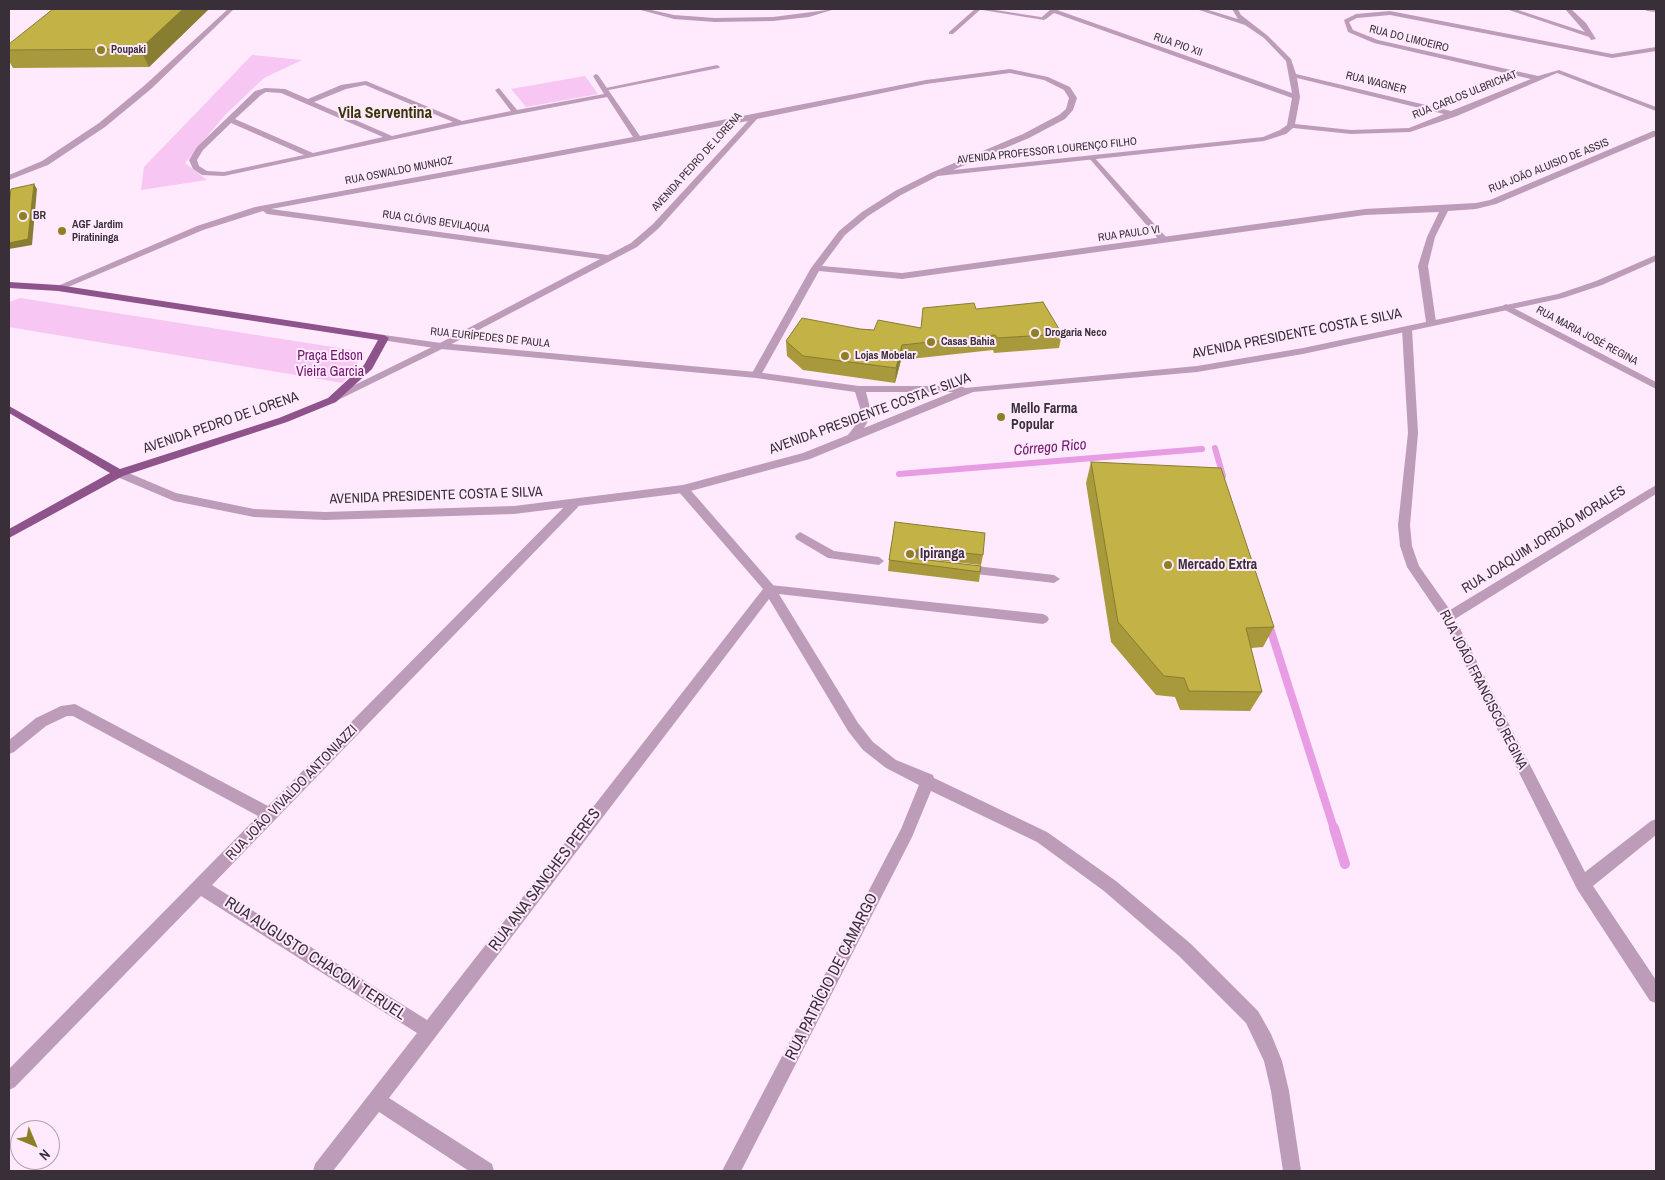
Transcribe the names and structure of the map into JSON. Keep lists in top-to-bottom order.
{
  "streets": {
    "main road": ["AVENIDA PEDRO DE LORENA", "RUA EURÍPEDES DE PAULA"],
    "street": [
      "RUA DO LIMOEIRO",
      "RUA PIO XII",
      "RUA WAGNER",
      "RUA CARLOS ULBRICHAT",
      "AVENIDA PROFESSOR LOURENÇO FILHO",
      "RUA JOÃO ALUISIO DE ASSIS",
      "RUA OSWALDO MUNHOZ",
      "RUA CLÓVIS BEVILAQUA",
      "RUA PAULO VI",
      "AVENIDA PRESIDENTE COSTA E SILVA",
      "RUA MARIA JOSÉ REGINA",
      "RUA JOAQUIM JORDÃO MORALES",
      "RUA JOÃO FRANCISCO REGINA",
      "RUA JOÃO VIVALDO ANTONIAZZI",
      "RUA ANA SANCHES PERES",
      "RUA AUGUSTO CHACON TERUEL",
      "RUA PATRÍCIO DE CAMARGO"
    ]
  },
  "crossings": [
    ["RUA DO LIMOEIRO", "RUA CARLOS ULBRICHAT"],
    ["RUA WAGNER", "RUA CARLOS ULBRICHAT"],
    ["RUA CARLOS ULBRICHAT", "AVENIDA PROFESSOR LOURENÇO FILHO"],
    ["AVENIDA PROFESSOR LOURENÇO FILHO", "AVENIDA PEDRO DE LORENA"],
    ["AVENIDA PROFESSOR LOURENÇO FILHO", "RUA PAULO VI"],
    ["AVENIDA PROFESSOR LOURENÇO FILHO", "RUA EURÍPEDES DE PAULA"],
    ["AVENIDA PEDRO DE LORENA", "RUA OSWALDO MUNHOZ"],
    ["AVENIDA PEDRO DE LORENA", "RUA CLÓVIS BEVILAQUA"],
    ["AVENIDA PEDRO DE LORENA", "AVENIDA PRESIDENTE COSTA E SILVA"],
    ["AVENIDA PEDRO DE LORENA", "RUA EURÍPEDES DE PAULA"],
    ["RUA JOÃO ALUISIO DE ASSIS", "RUA PAULO VI"],
    ["RUA OSWALDO MUNHOZ", "RUA CLÓVIS BEVILAQUA"],
    ["RUA OSWALDO MUNHOZ", "RUA EURÍPEDES DE PAULA"],
    ["AVENIDA PRESIDENTE COSTA E SILVA", "RUA MARIA JOSÉ REGINA"],
    ["AVENIDA PRESIDENTE COSTA E SILVA", "RUA EURÍPEDES DE PAULA"],
    ["AVENIDA PRESIDENTE COSTA E SILVA", "RUA JOÃO FRANCISCO REGINA"],
    ["AVENIDA PRESIDENTE COSTA E SILVA", "RUA JOÃO VIVALDO ANTONIAZZI"],
    ["RUA JOAQUIM JORDÃO MORALES", "RUA JOÃO FRANCISCO REGINA"],
    ["RUA JOÃO VIVALDO ANTONIAZZI", "RUA AUGUSTO CHACON TERUEL"],
    ["RUA ANA SANCHES PERES", "RUA AUGUSTO CHACON TERUEL"]
  ],
  "districts": ["Vila Serventina"],
  "water": ["Córrego Rico"],
  "parks": ["Praça Edson Vieira Garcia"],
  "places": [
    "Poupaki",
    "BR",
    "AGF Jardim Piratininga",
    "Drogaria Neco",
    "Casas Bahia",
    "Lojas Mobelar",
    "Mello Farma Popular",
    "Ipiranga",
    "Mercado Extra"
  ],
  "north": "bottom right"
}
